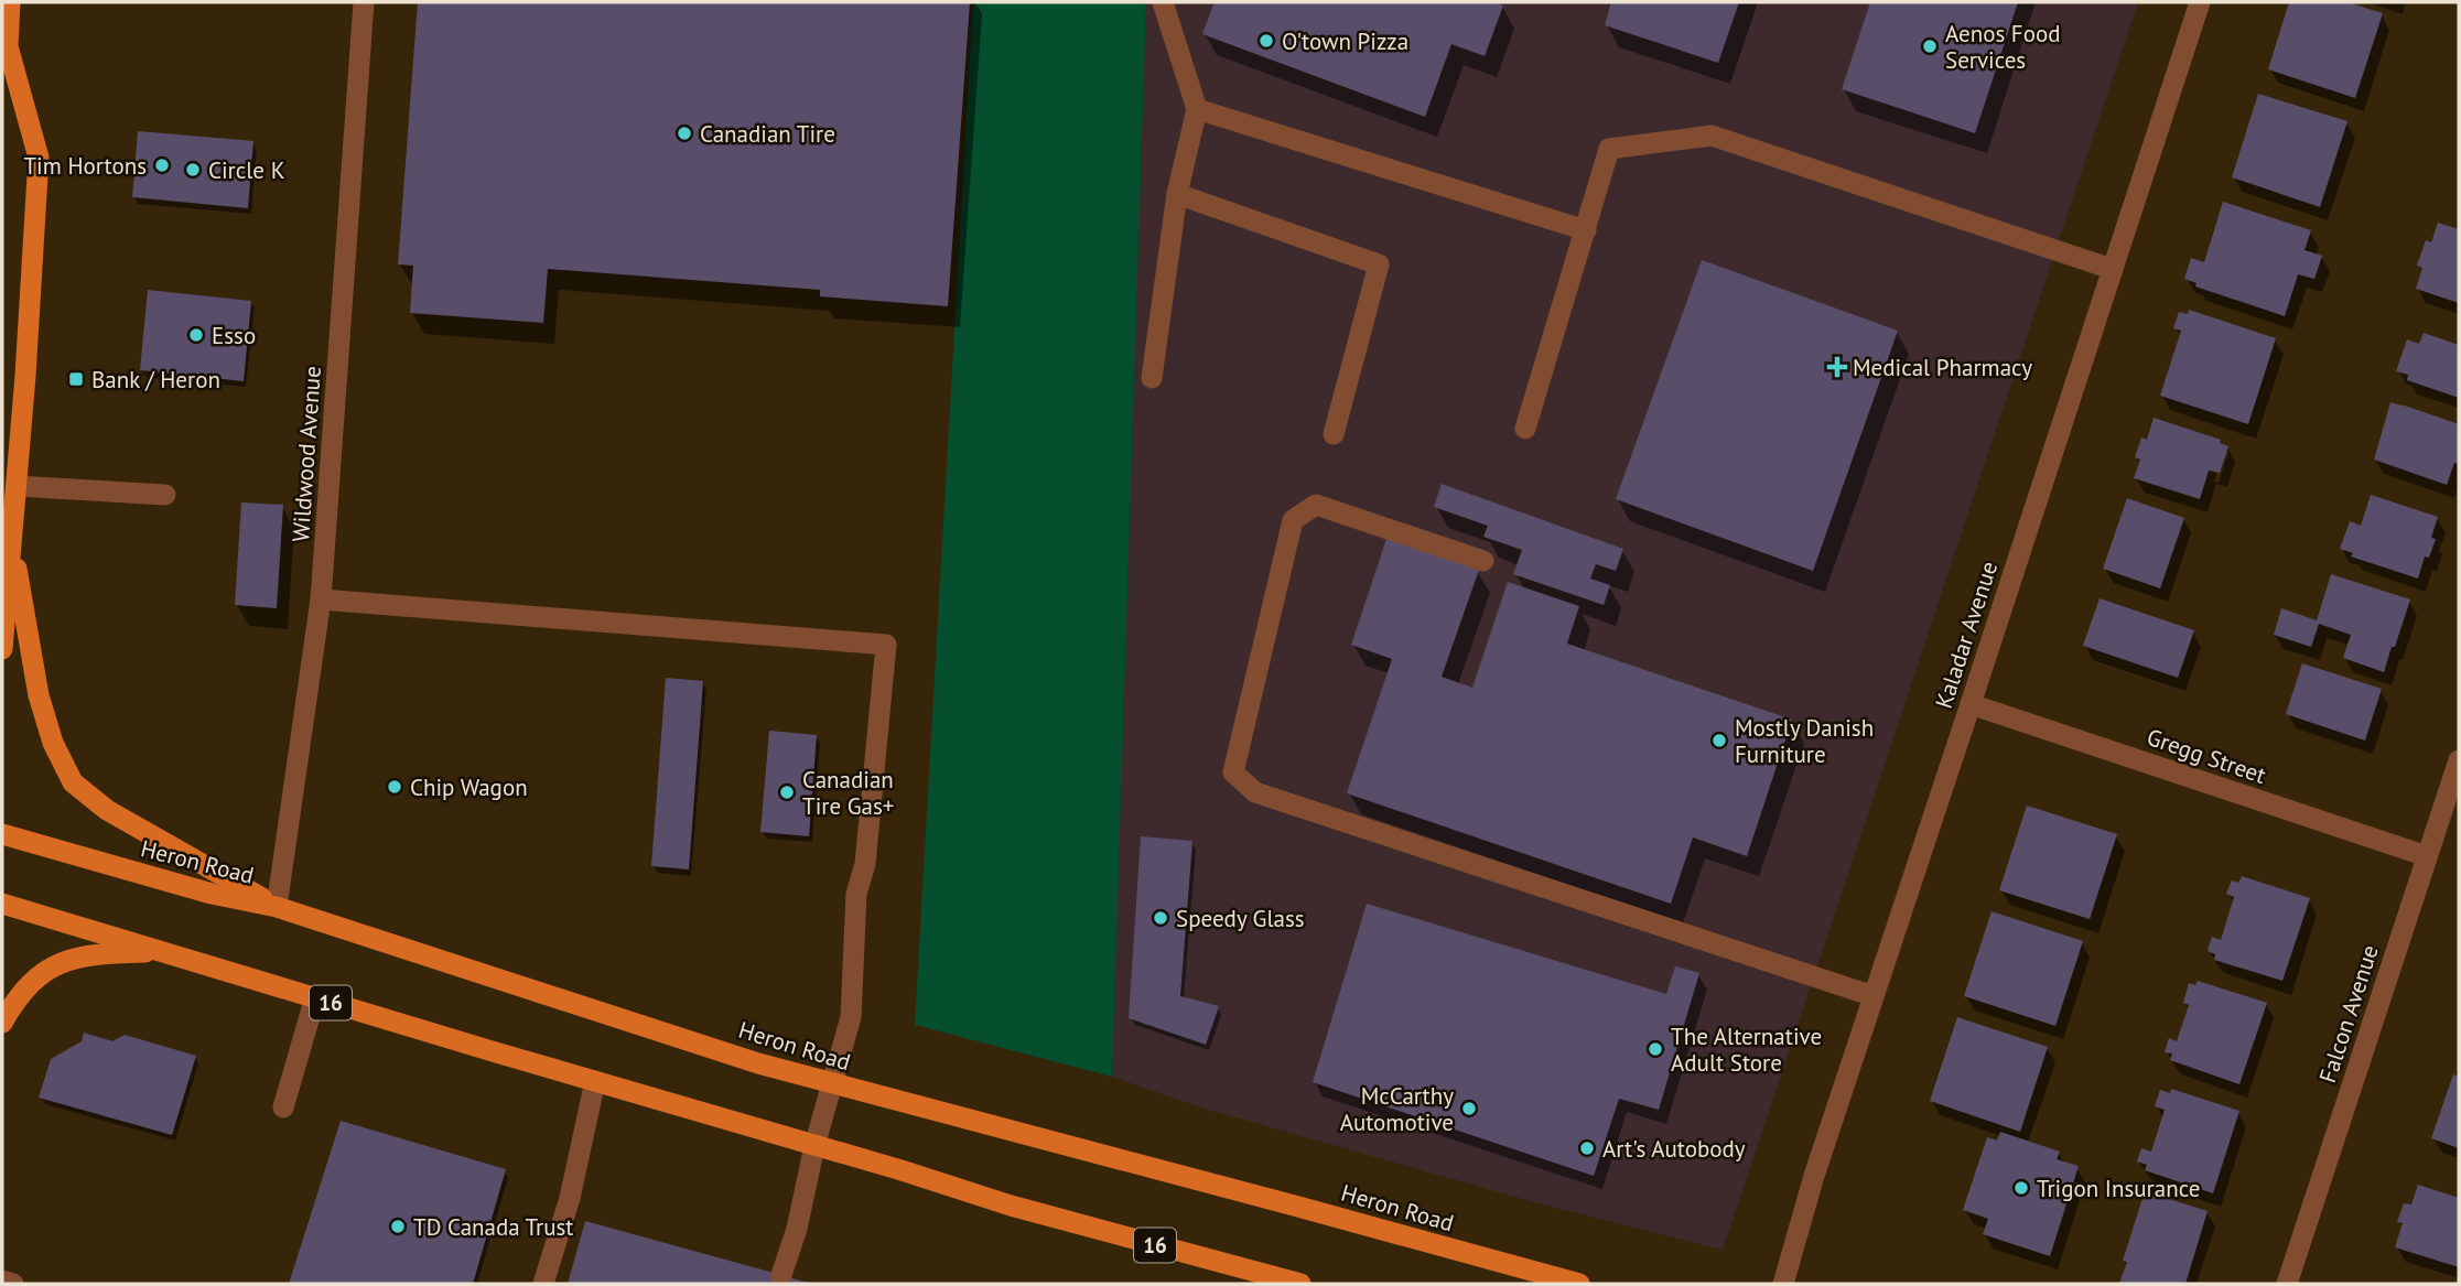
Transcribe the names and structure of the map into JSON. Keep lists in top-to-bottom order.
{
  "streets": {
    "main road": ["Heron Road", "16"],
    "street": [
      "Wildwood Avenue",
      "Kaladar Avenue",
      "Gregg Street",
      "Falcon Avenue"
    ]
  },
  "crossings": [
    ["Wildwood Avenue", "Heron Road"],
    ["Kaladar Avenue", "Gregg Street"],
    ["Gregg Street", "Falcon Avenue"]
  ],
  "places": {
    "other": [
      "O'town Pizza",
      "Aenos Food Services",
      "Canadian Tire",
      "Tim Hortons",
      "Circle K",
      "Esso",
      "Mostly Danish Furniture",
      "Chip Wagon",
      "Canadian Tire Gas+",
      "Speedy Glass",
      "The Alternative Adult Store",
      "McCarthy Automotive",
      "Art's Autobody",
      "Trigon Insurance",
      "TD Canada Trust"
    ],
    "health": ["Medical Pharmacy"],
    "transit": ["Bank / Heron"]
  }
}
